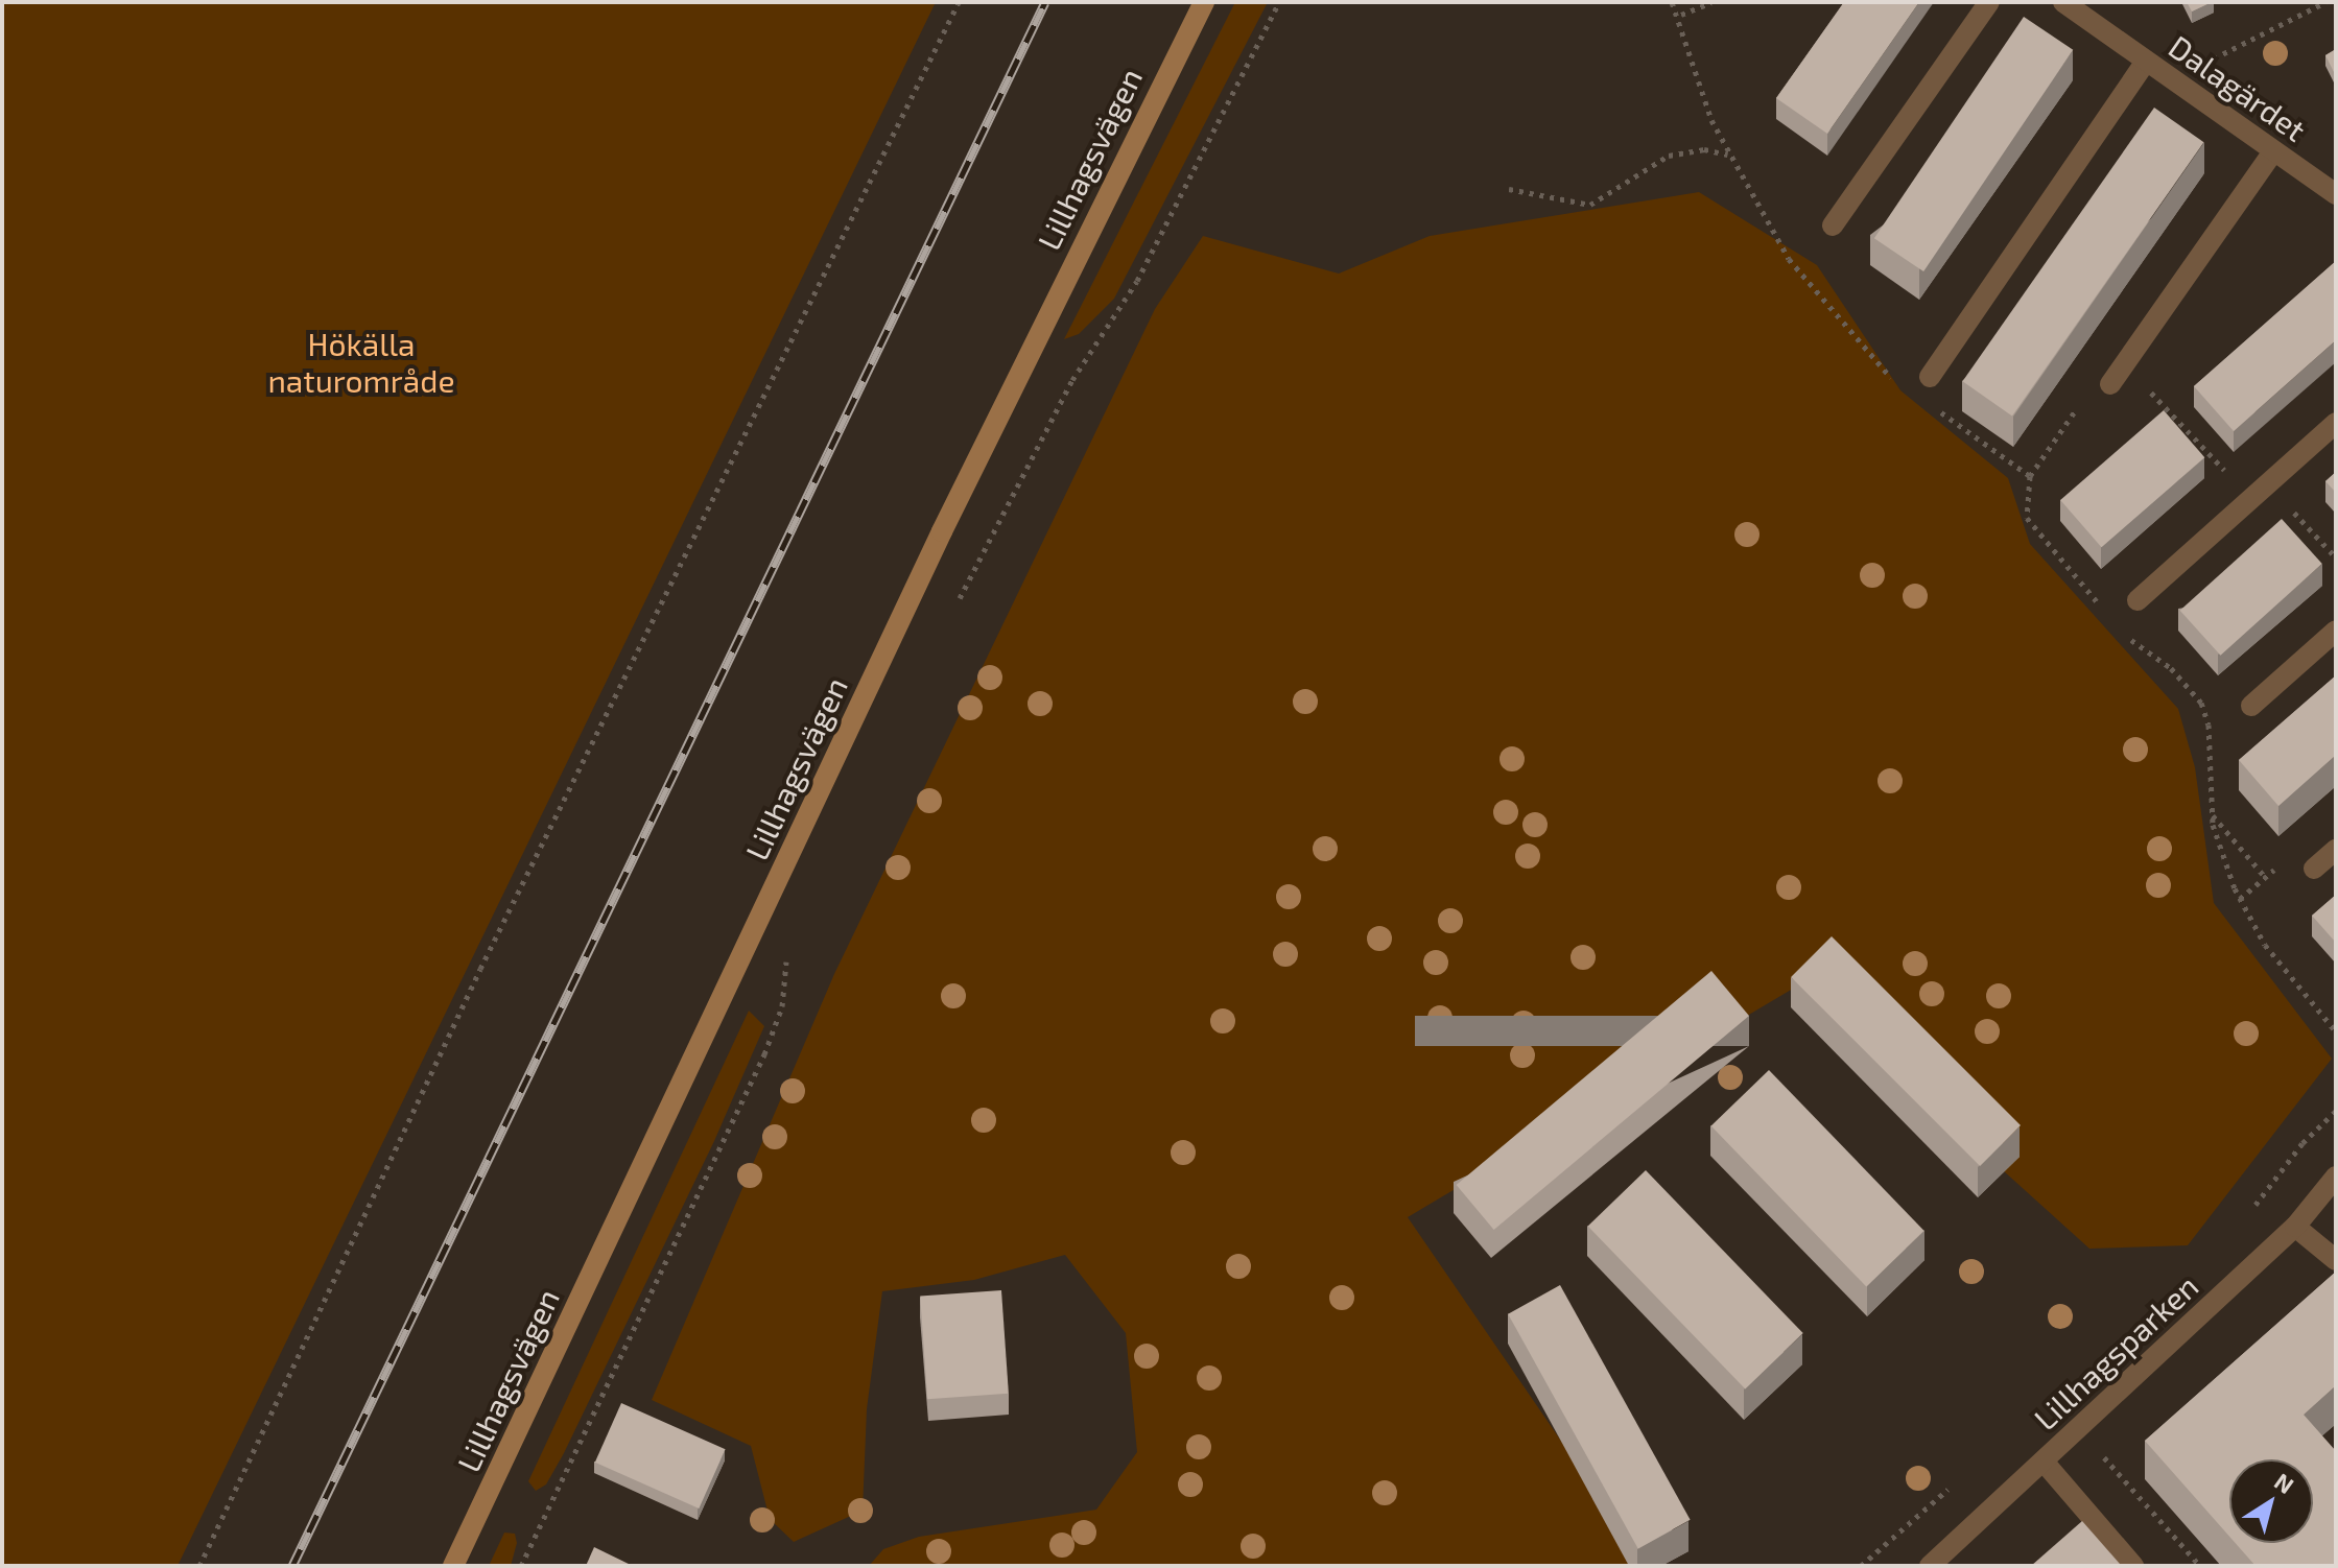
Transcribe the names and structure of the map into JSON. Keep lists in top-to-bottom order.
{
  "streets": {
    "street": ["Dalagärdet", "Lillhagsvägen", "Lillhagsparken"]
  },
  "parks": ["Hökälla naturområde"],
  "north": "top right"
}
